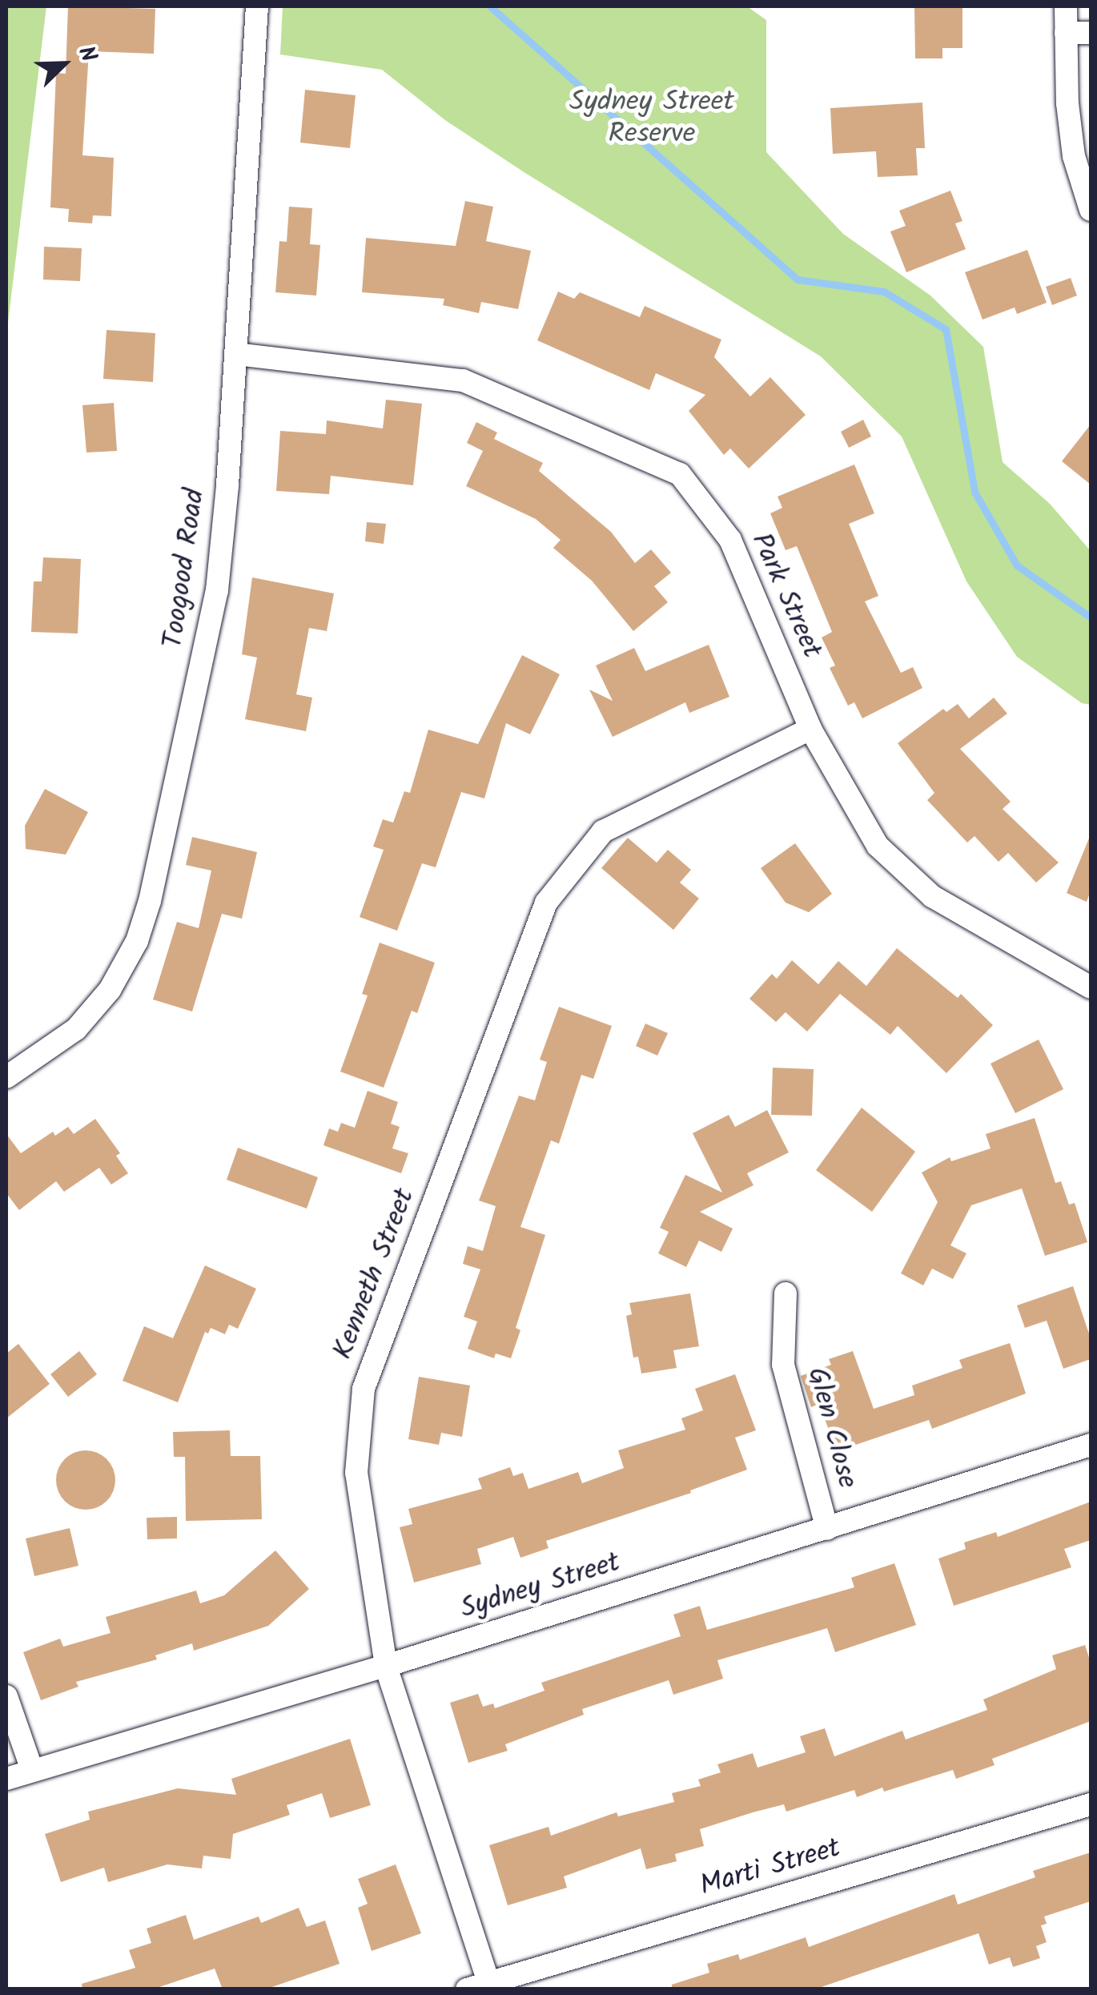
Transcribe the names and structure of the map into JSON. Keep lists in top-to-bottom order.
{
  "streets": {
    "street": [
      "Toogood Road",
      "Park Street",
      "Kenneth Street",
      "Glen Close",
      "Sydney Street",
      "Marti Street"
    ]
  },
  "crossings": [
    ["Toogood Road", "Park Street"],
    ["Park Street", "Kenneth Street"],
    ["Kenneth Street", "Sydney Street"],
    ["Kenneth Street", "Marti Street"],
    ["Glen Close", "Sydney Street"]
  ],
  "parks": ["Sydney Street Reserve"],
  "north": "top right"
}
